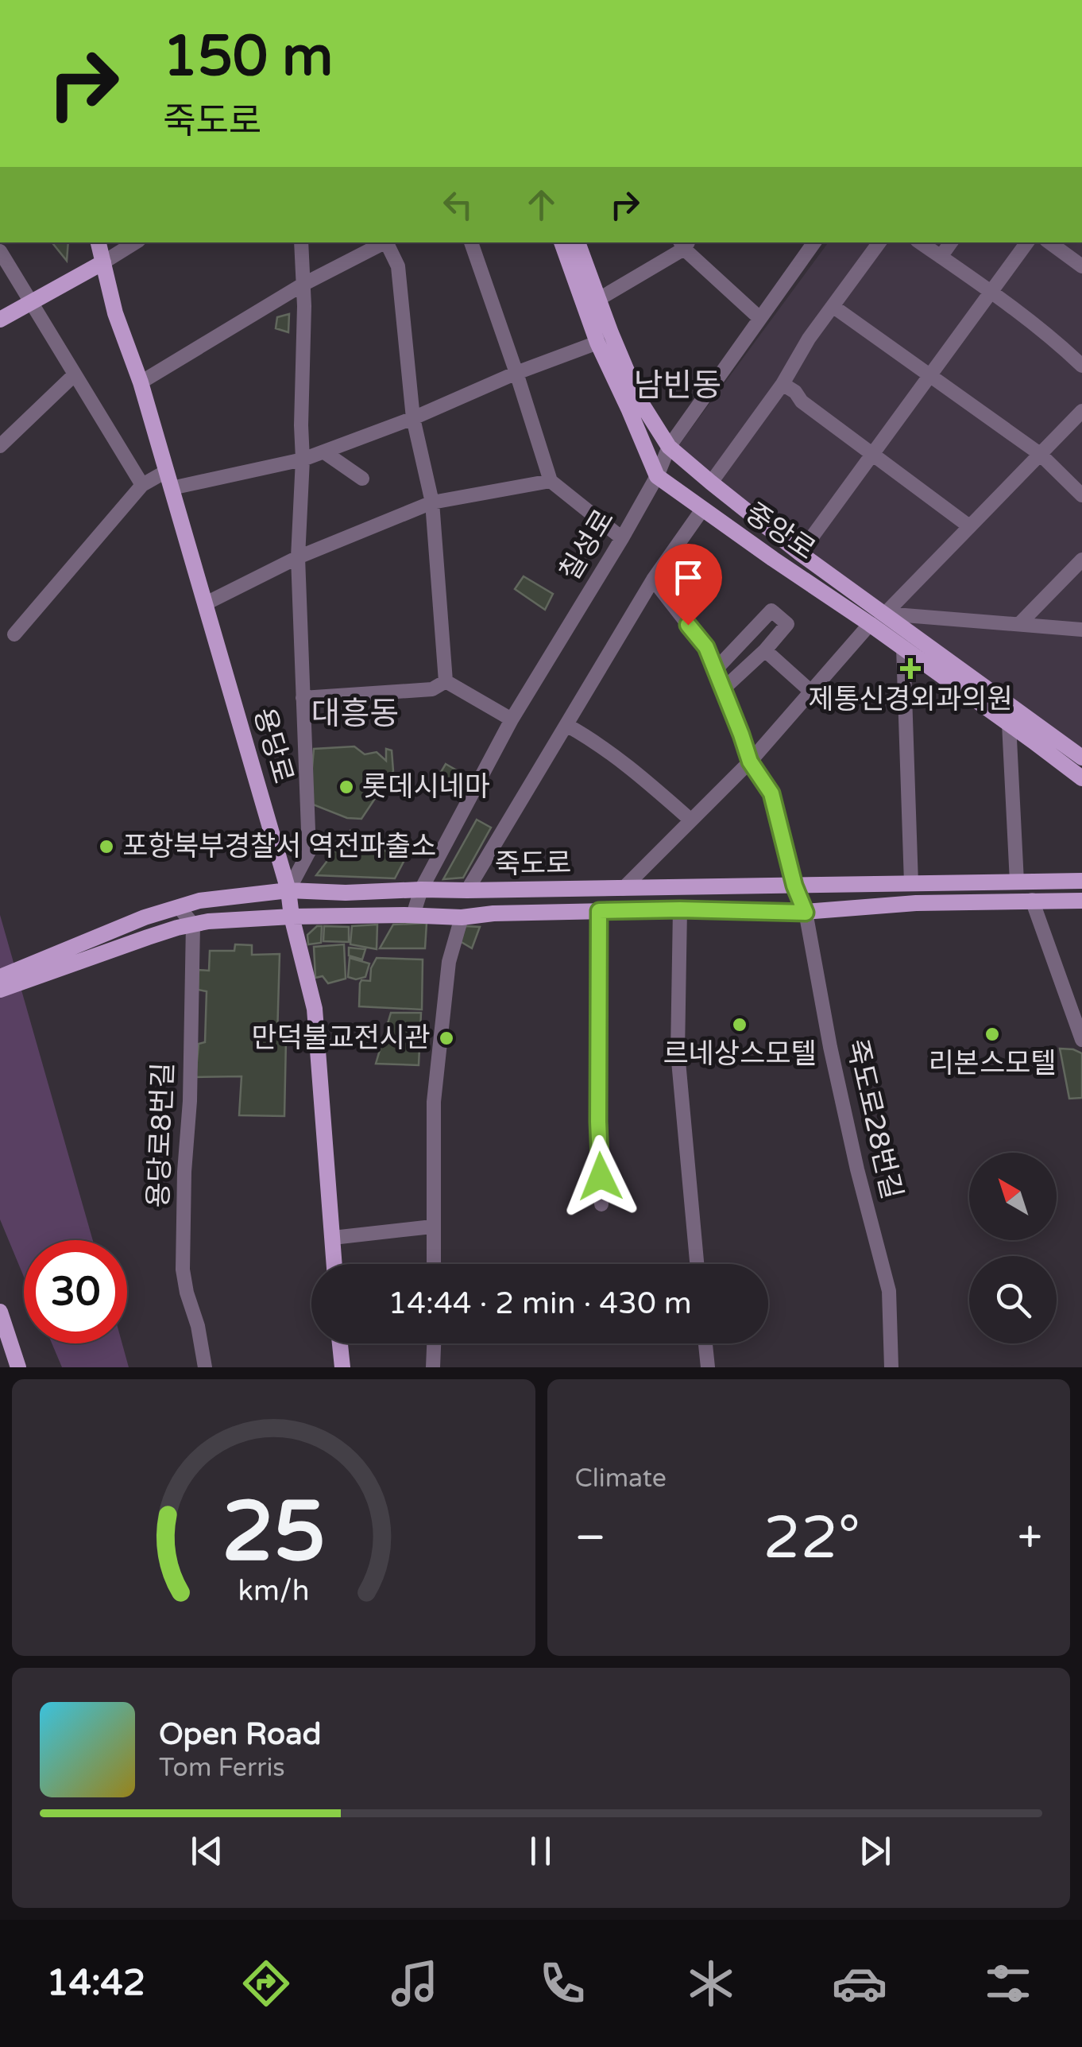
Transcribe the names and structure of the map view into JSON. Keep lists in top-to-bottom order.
{
  "streets": {
    "main road": ["중앙로", "용당로", "죽도로"],
    "street": ["칠성로", "죽도로28번길", "용당로8번길"]
  },
  "crossings": [
    ["중앙로", "칠성로"],
    ["칠성로", "죽도로"],
    ["용당로", "죽도로"],
    ["죽도로", "죽도로28번길"],
    ["죽도로", "용당로8번길"]
  ],
  "districts": ["남빈동", "대흥동"],
  "places": {
    "health": ["제통신경외과의원"],
    "other": [
      "롯데시네마",
      "포항북부경찰서 역전파출소",
      "르네상스모텔",
      "리본스모텔",
      "만덕불교전시관"
    ]
  },
  "north": "top left",
  "page": {
    "turn": ["150 m", "죽도로"],
    "limit": "30",
    "trip": "14:44 · 2 min · 430 m",
    "tile": "Climate",
    "heat": ["−", "22°", "+"],
    "song": ["Open Road", "Tom Ferris"],
    "tabs": "14:42",
    "gauge": ["25", "km/h"]
  }
}
